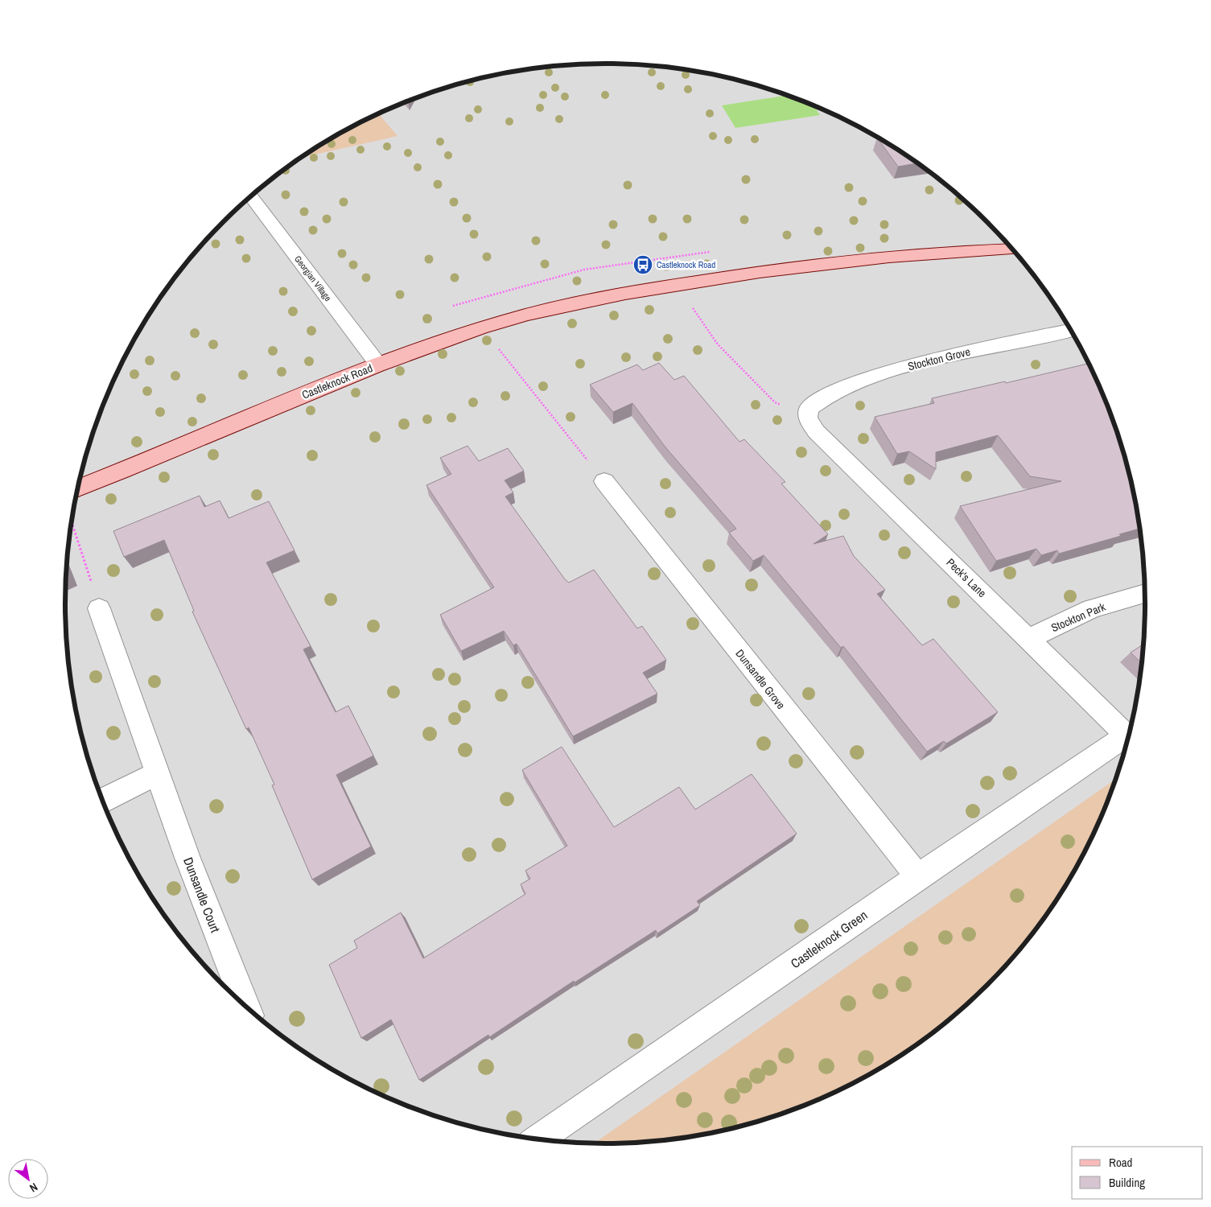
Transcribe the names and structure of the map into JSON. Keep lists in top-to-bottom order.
{
  "streets": {
    "main road": ["Castleknock Road"],
    "street": [
      "Georgian Village",
      "Stockton Grove",
      "Peck's Lane",
      "Stockton Park",
      "Dunsandle Grove",
      "Dunsandle Court",
      "Castleknock Green"
    ]
  },
  "crossings": [
    ["Georgian Village", "Castleknock Road"],
    ["Stockton Grove", "Peck's Lane"],
    ["Peck's Lane", "Stockton Park"],
    ["Dunsandle Grove", "Castleknock Green"]
  ],
  "places": {
    "bus stop": ["Castleknock Road"]
  },
  "legend": ["Road", "Building"],
  "north": "bottom right"
}
